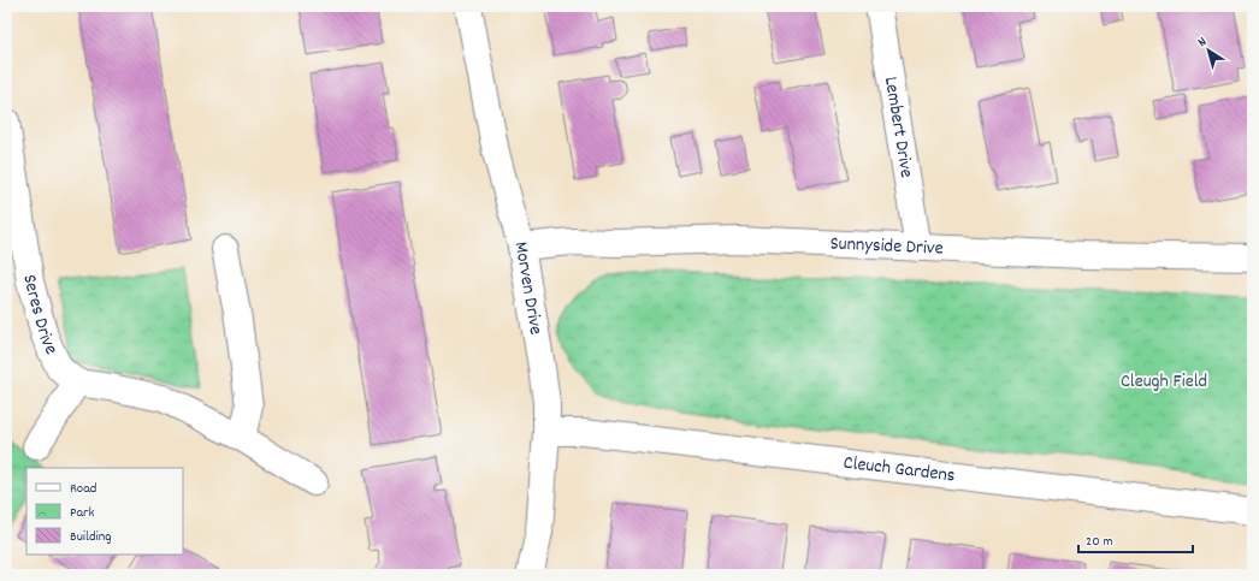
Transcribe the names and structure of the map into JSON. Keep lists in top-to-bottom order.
{
  "streets": {
    "street": [
      "Lembert Drive",
      "Sunnyside Drive",
      "Morven Drive",
      "Seres Drive",
      "Cleuch Gardens"
    ]
  },
  "crossings": [
    ["Lembert Drive", "Sunnyside Drive"],
    ["Sunnyside Drive", "Morven Drive"],
    ["Morven Drive", "Cleuch Gardens"]
  ],
  "parks": ["Cleugh Field"],
  "legend": ["Road", "Park", "Building"],
  "scale_bar": "20 m",
  "north": "top left"
}
